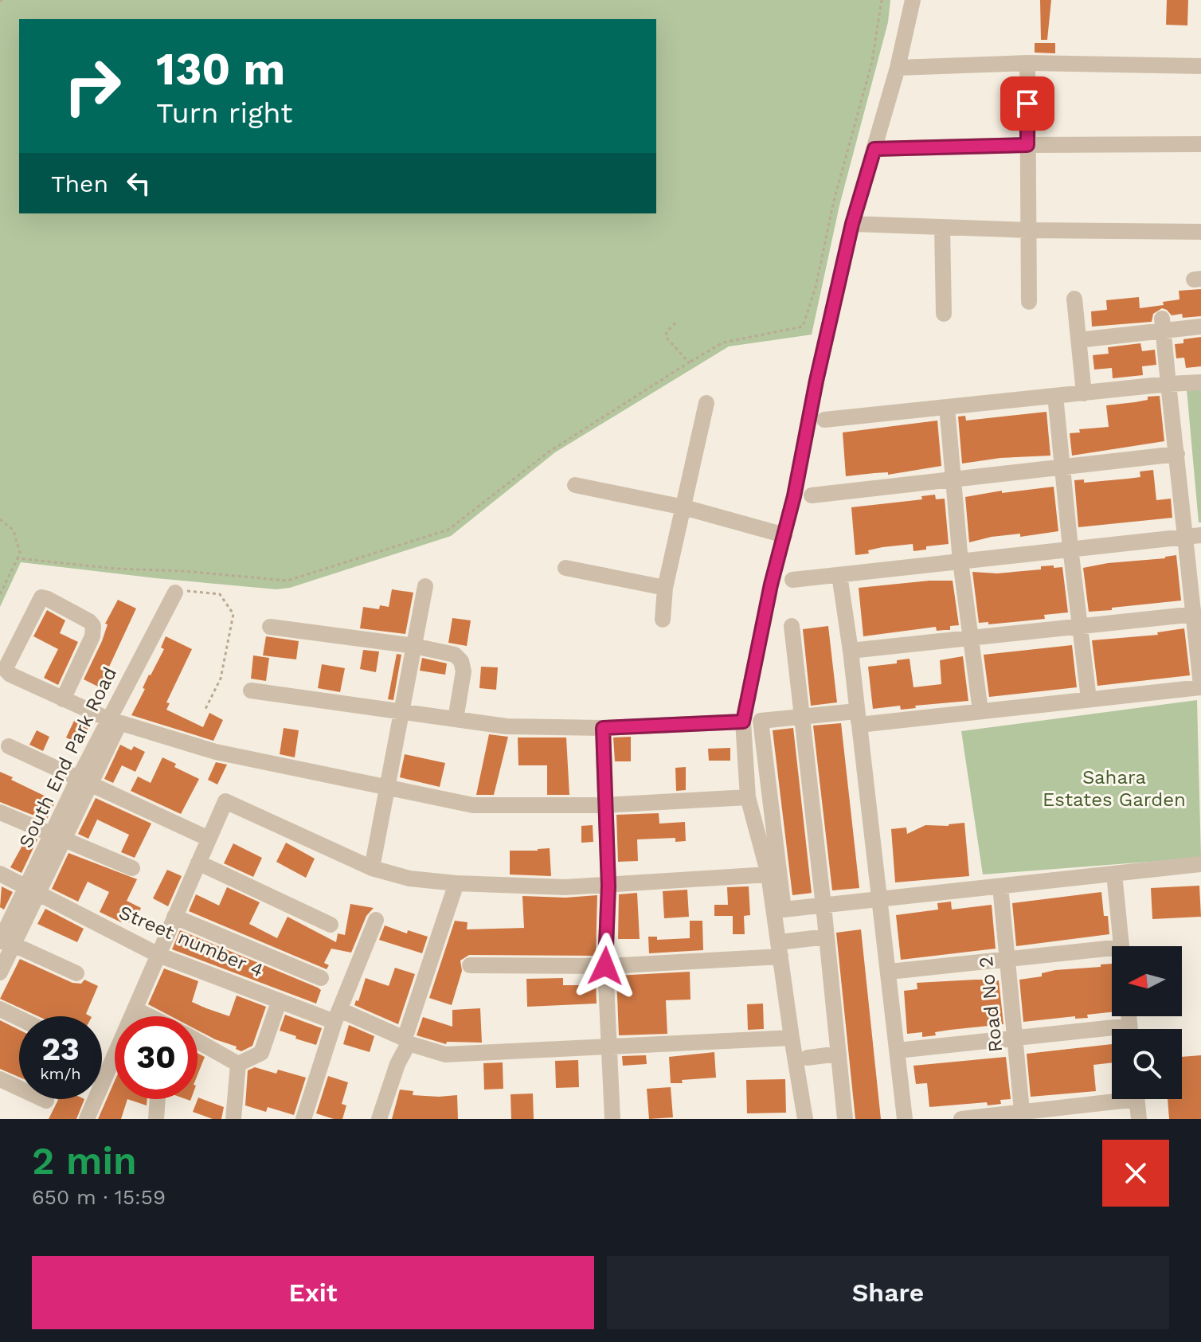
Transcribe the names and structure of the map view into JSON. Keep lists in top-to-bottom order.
{
  "streets": {
    "street": ["South End Park Road", "Street number 4", "Road No 2"]
  },
  "crossings": [
    ["South End Park Road", "Street number 4"]
  ],
  "parks": ["Sahara Estates Garden"],
  "north": "left",
  "page": {
    "turn": ["130 m", "Turn right"],
    "then": "Then",
    "speed": "23 km/h",
    "limit": "30",
    "heading": ["2 min", "650 m · 15:59"],
    "buttons": ["Exit", "Share"]
  }
}
